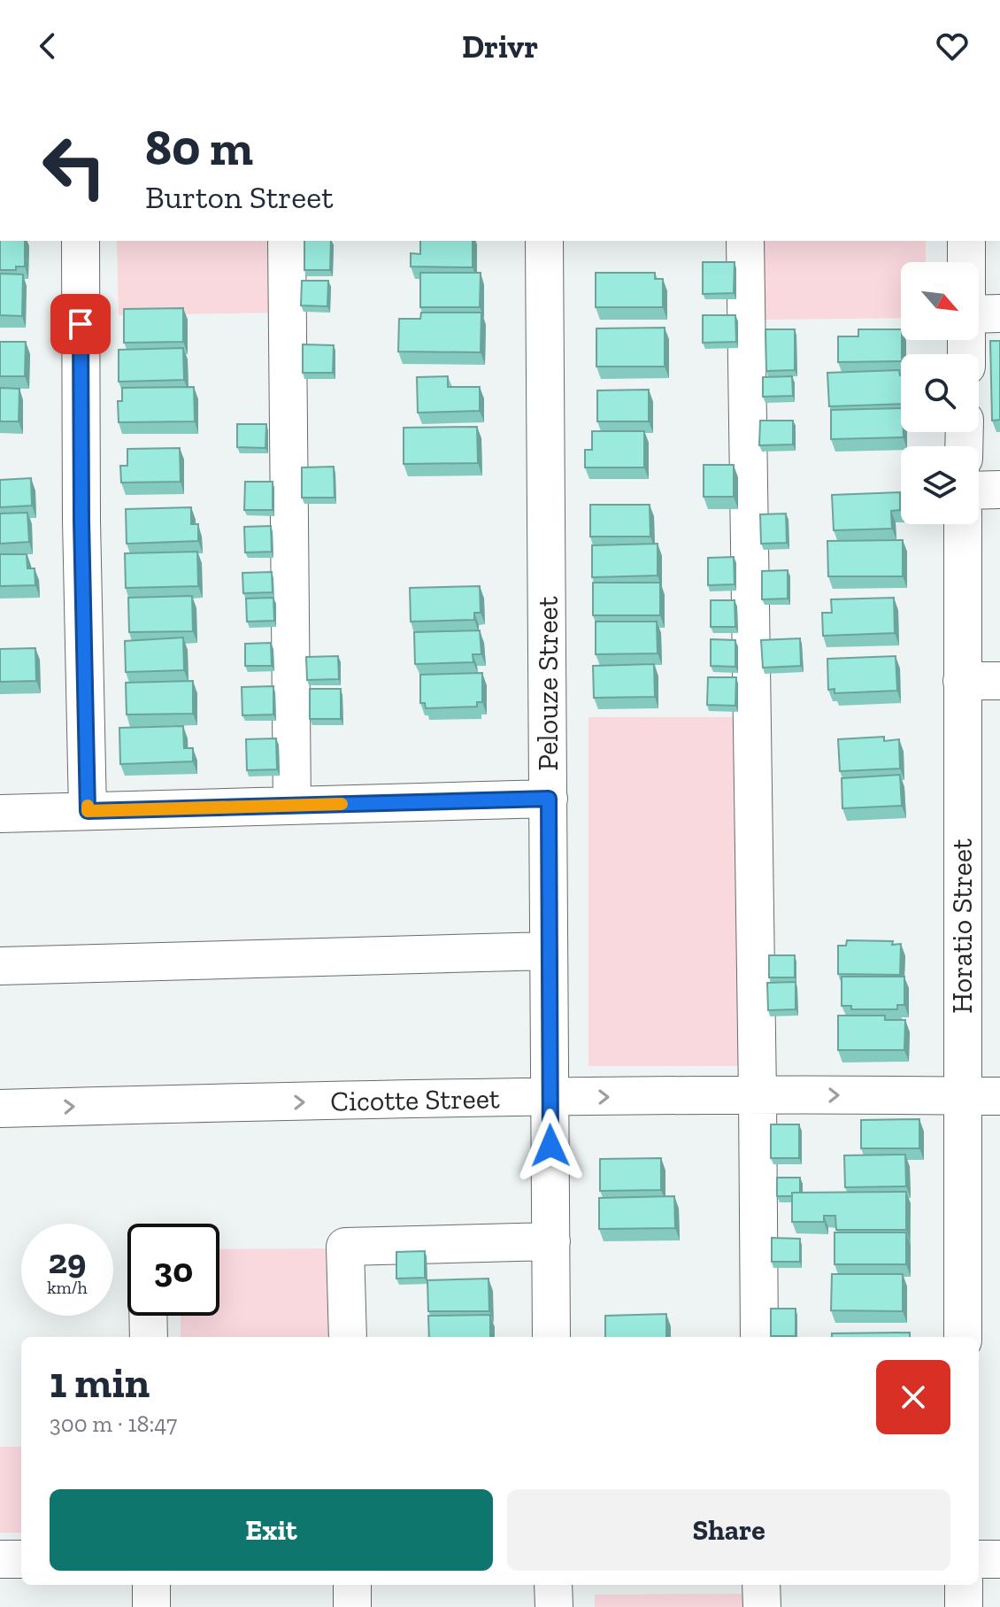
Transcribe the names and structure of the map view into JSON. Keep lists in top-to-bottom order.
{
  "streets": {
    "street": ["Pelouze Street", "Horatio Street", "Cicotte Street"]
  },
  "crossings": [
    ["Pelouze Street", "Cicotte Street"],
    ["Horatio Street", "Cicotte Street"]
  ],
  "north": "bottom right",
  "page": {
    "header": "Drivr",
    "turn": ["80 m", "Burton Street"],
    "speed": "29 km/h",
    "limit": "30",
    "heading": ["1 min", "300 m · 18:47"],
    "buttons": ["Exit", "Share"]
  }
}
